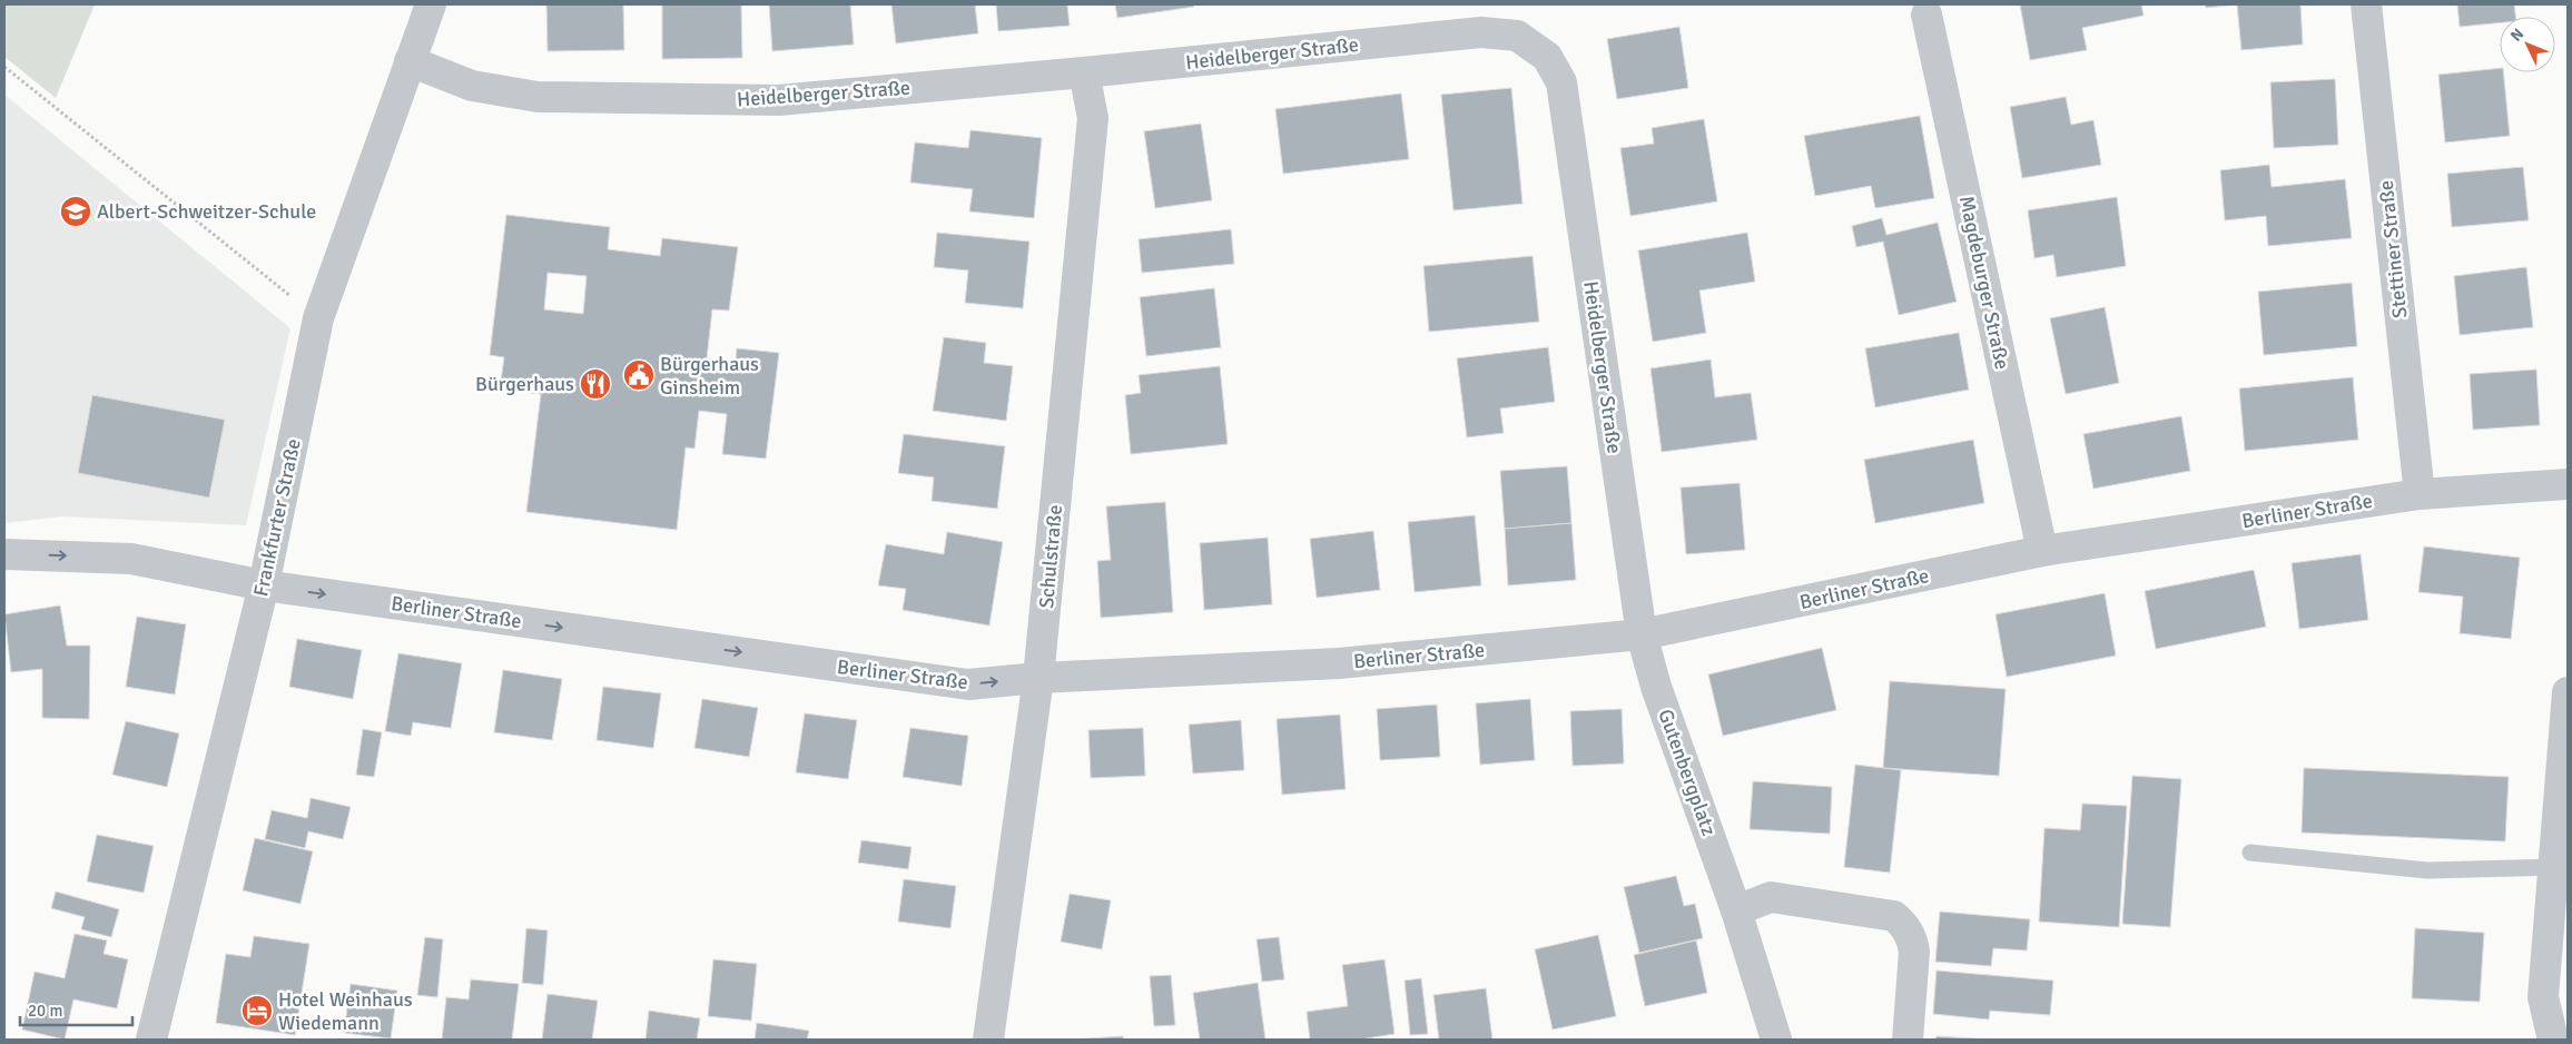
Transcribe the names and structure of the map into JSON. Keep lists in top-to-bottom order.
{
  "streets": {
    "street": [
      "Heidelberger Straße",
      "Stettiner Straße",
      "Magdeburger Straße",
      "Berliner Straße",
      "Frankfurter Straße",
      "Schulstraße",
      "Gutenbergplatz"
    ]
  },
  "crossings": [
    ["Heidelberger Straße", "Berliner Straße"],
    ["Heidelberger Straße", "Frankfurter Straße"],
    ["Heidelberger Straße", "Schulstraße"],
    ["Heidelberger Straße", "Gutenbergplatz"],
    ["Stettiner Straße", "Berliner Straße"],
    ["Magdeburger Straße", "Berliner Straße"],
    ["Berliner Straße", "Frankfurter Straße"],
    ["Berliner Straße", "Schulstraße"],
    ["Berliner Straße", "Gutenbergplatz"]
  ],
  "one_way": ["Berliner Straße"],
  "places": {
    "school or university": ["Albert-Schweitzer-Schule"],
    "public building": ["Bürgerhaus Ginsheim"],
    "restaurant": ["Bürgerhaus"],
    "hotel": ["Hotel Weinhaus Wiedemann"]
  },
  "scale_bar": "20 m",
  "north": "top left"
}
